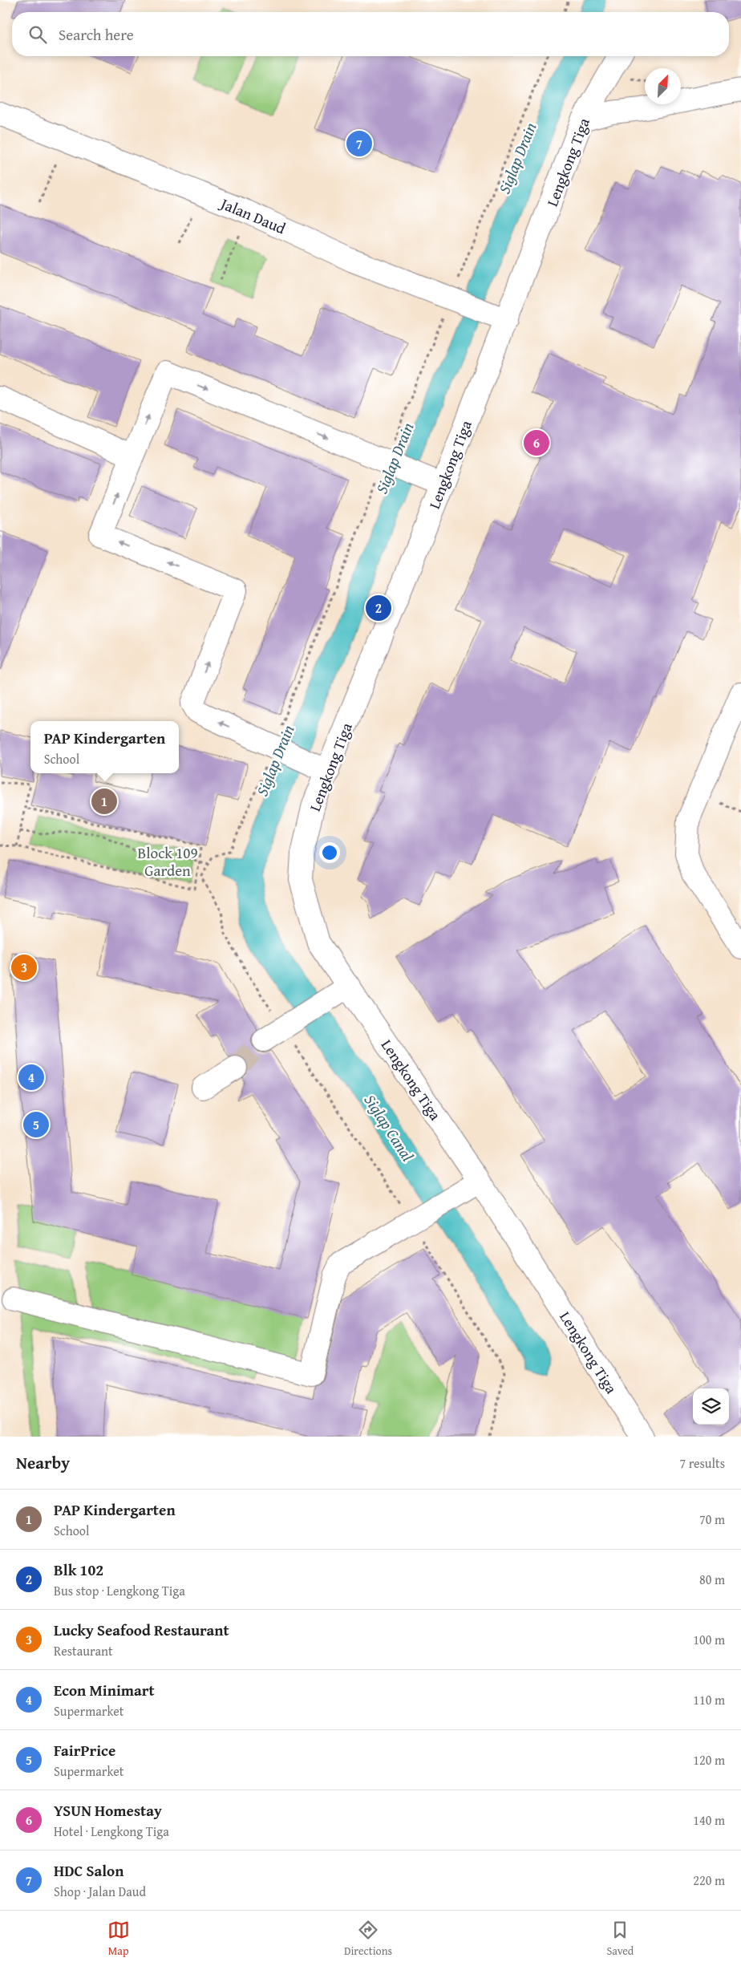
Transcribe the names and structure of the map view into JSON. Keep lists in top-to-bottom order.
{
  "streets": {
    "street": ["Lengkong Tiga", "Jalan Daud"]
  },
  "crossings": [
    ["Lengkong Tiga", "Jalan Daud"]
  ],
  "water": ["Siglap Drain", "Siglap Canal"],
  "parks": ["Block 109 Garden"],
  "north": "top right",
  "page": {
    "search": "Search here",
    "pins": [
      "7",
      "6",
      "2",
      "1",
      "3",
      "4",
      "5"
    ],
    "popup": ["PAP Kindergarten", "School"],
    "heading": ["Nearby", "7 results"],
    "list": [
      {
        "mark": "1",
        "name": "PAP Kindergarten",
        "note": "School",
        "value": "70 m"
      },
      {
        "mark": "2",
        "name": "Blk 102",
        "note": "Bus stop · Lengkong Tiga",
        "value": "80 m"
      },
      {
        "mark": "3",
        "name": "Lucky Seafood Restaurant",
        "note": "Restaurant",
        "value": "100 m"
      },
      {
        "mark": "4",
        "name": "Econ Minimart",
        "note": "Supermarket",
        "value": "110 m"
      },
      {
        "mark": "5",
        "name": "FairPrice",
        "note": "Supermarket",
        "value": "120 m"
      },
      {
        "mark": "6",
        "name": "YSUN Homestay",
        "note": "Hotel · Lengkong Tiga",
        "value": "140 m"
      },
      {
        "mark": "7",
        "name": "HDC Salon",
        "note": "Shop · Jalan Daud",
        "value": "220 m"
      }
    ],
    "nav": ["Map", "Directions", "Saved"]
  }
}
